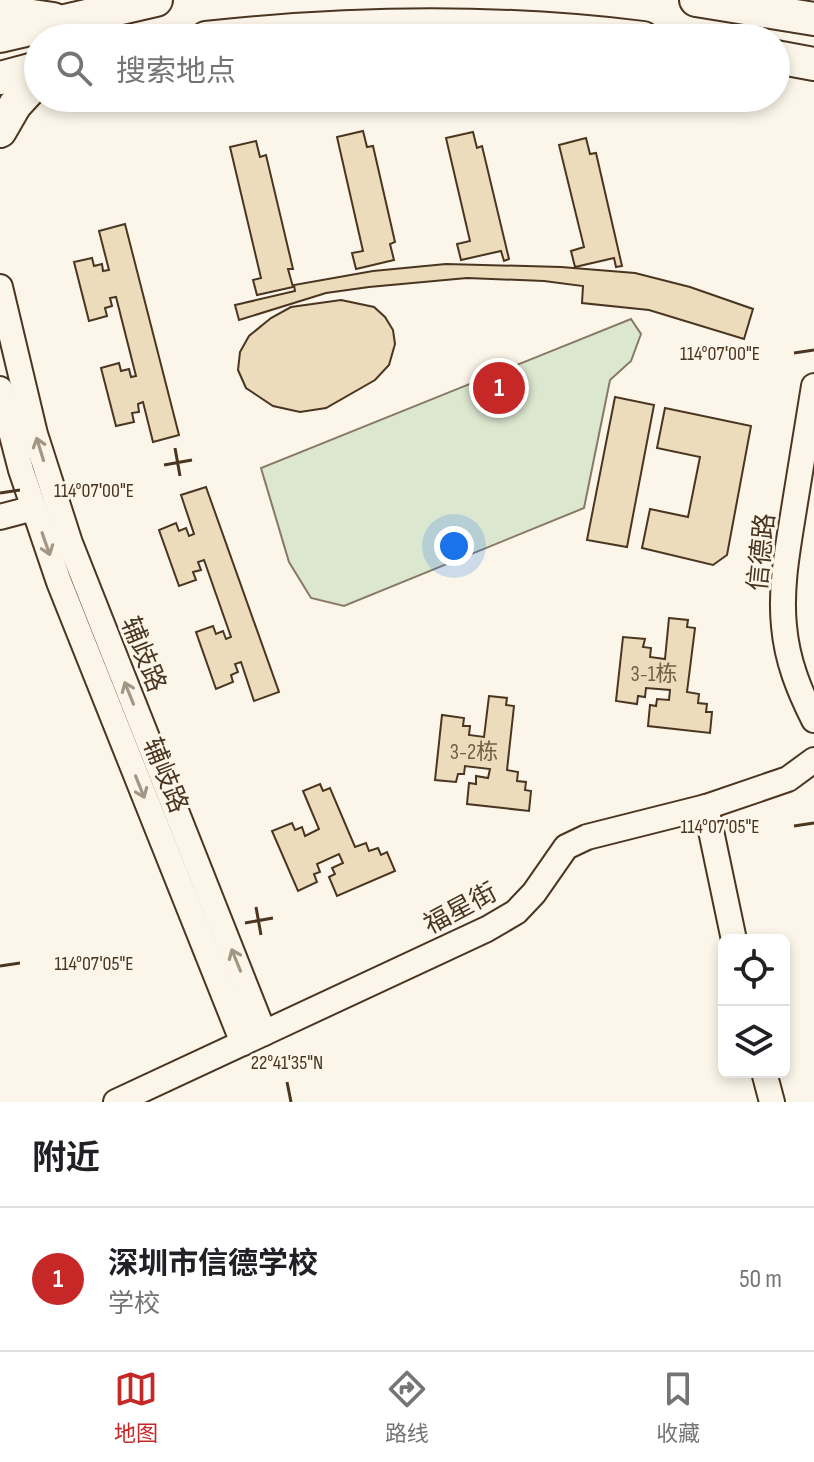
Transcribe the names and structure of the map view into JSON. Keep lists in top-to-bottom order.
{
  "streets": {
    "street": [
      "信德路",
      "辅歧路",
      "辅岐路",
      "福星街"
    ]
  },
  "crossings": [
    ["辅歧路", "辅岐路"],
    ["辅歧路", "福星街"],
    ["辅岐路", "福星街"]
  ],
  "one_way": ["辅歧路", "辅岐路"],
  "house_numbers": ["3-1栋", "3-2栋"],
  "page": {
    "search": "搜索地点",
    "pins": "1",
    "heading": "附近",
    "list": [
      {
        "mark": "1",
        "name": "深圳市信德学校",
        "note": "学校",
        "value": "50 m"
      }
    ],
    "nav": ["地图", "路线", "收藏"]
  },
  "coordinates": ["114°07'00\"E", "114°07'05\"E", "22°41'35\"N"]
}
